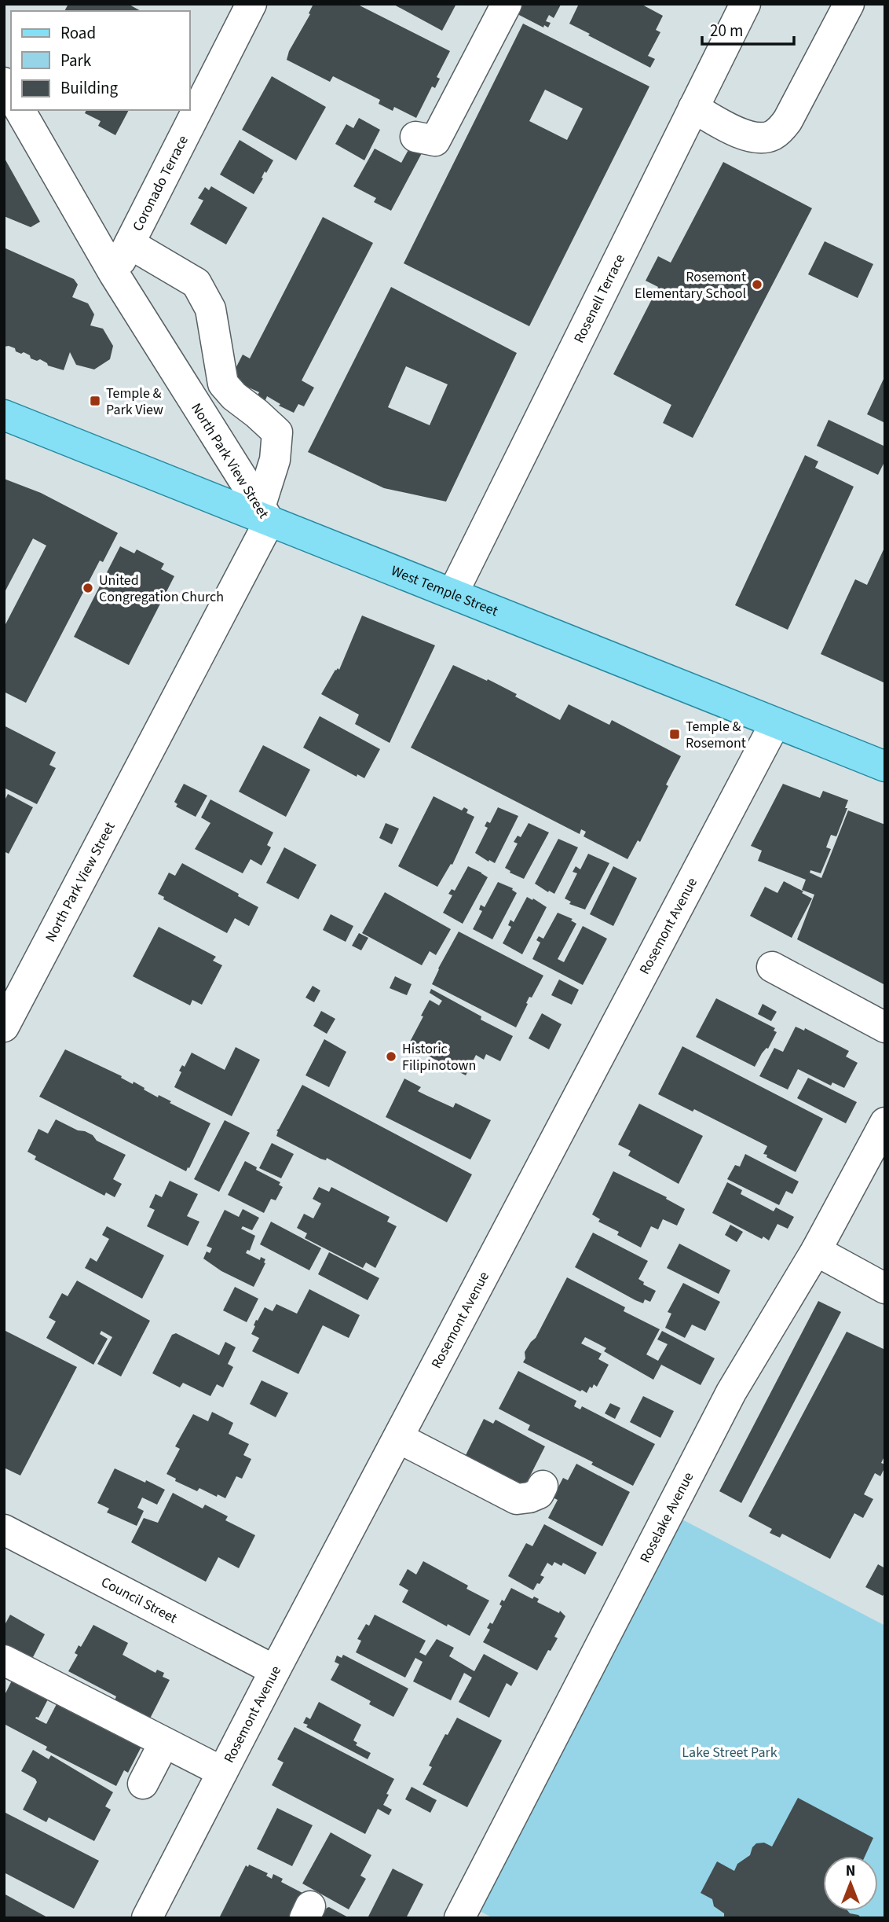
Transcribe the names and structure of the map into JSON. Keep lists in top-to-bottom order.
{
  "streets": {
    "main road": ["West Temple Street"],
    "street": [
      "Coronado Terrace",
      "Rosenell Terrace",
      "North Park View Street",
      "Rosemont Avenue",
      "Roselake Avenue",
      "Council Street"
    ]
  },
  "crossings": [
    ["Coronado Terrace", "North Park View Street"],
    ["Rosenell Terrace", "West Temple Street"],
    ["North Park View Street", "West Temple Street"],
    ["West Temple Street", "Rosemont Avenue"],
    ["Rosemont Avenue", "Council Street"]
  ],
  "parks": ["Lake Street Park"],
  "places": {
    "other": ["Rosemont Elementary School", "United Congregation Church", "Historic Filipinotown"],
    "transit": ["Temple & Park View", "Temple & Rosemont"]
  },
  "legend": ["Road", "Park", "Building"],
  "scale_bar": "20 m",
  "north": "top"
}
